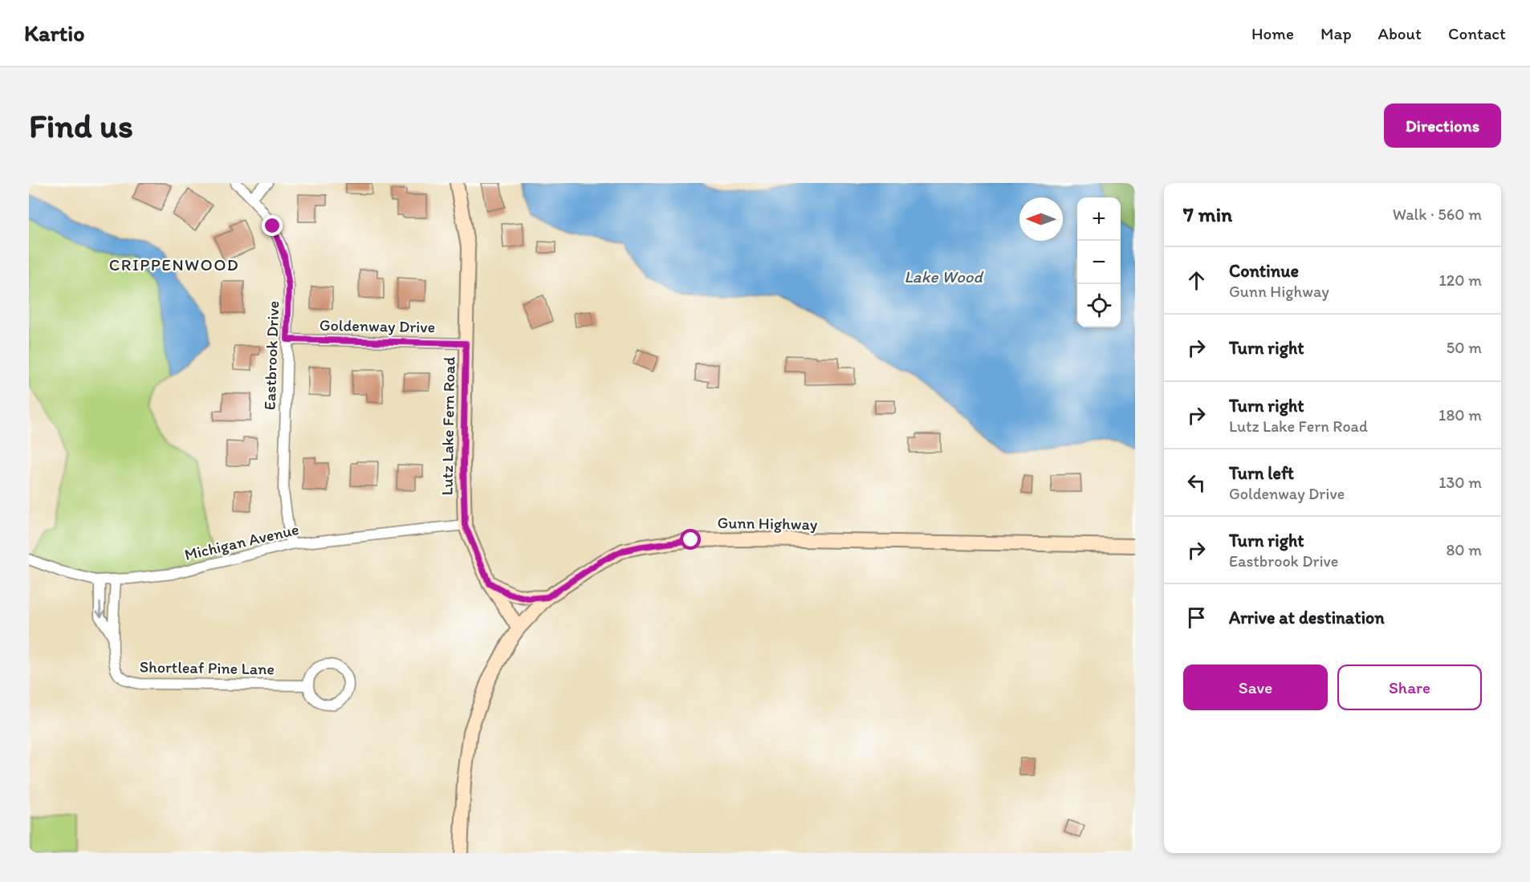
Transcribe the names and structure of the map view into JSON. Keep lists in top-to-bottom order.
{
  "streets": {
    "main road": ["Lutz Lake Fern Road", "Gunn Highway"],
    "street": [
      "Goldenway Drive",
      "Eastbrook Drive",
      "Michigan Avenue",
      "Shortleaf Pine Lane"
    ]
  },
  "crossings": [
    ["Goldenway Drive", "Eastbrook Drive"],
    ["Goldenway Drive", "Lutz Lake Fern Road"],
    ["Eastbrook Drive", "Michigan Avenue"],
    ["Lutz Lake Fern Road", "Gunn Highway"],
    ["Lutz Lake Fern Road", "Michigan Avenue"],
    ["Michigan Avenue", "Shortleaf Pine Lane"]
  ],
  "districts": ["CRIPPENWOOD"],
  "water": ["Lake Wood"],
  "north": "left",
  "page": {
    "header": "Kartio",
    "nav": [
      "Home",
      "Map",
      "About",
      "Contact"
    ],
    "buttons": [
      "Directions",
      ["Save", "Share"]
    ],
    "title": "Find us",
    "heading": ["7 min", "Walk · 560 m"],
    "map_buttons": ["+", "−"],
    "list": [
      ["Continue", "Gunn Highway", "120 m"],
      ["Turn right", "50 m"],
      ["Turn right", "Lutz Lake Fern Road", "180 m"],
      ["Turn left", "Goldenway Drive", "130 m"],
      ["Turn right", "Eastbrook Drive", "80 m"],
      "Arrive at destination"
    ]
  }
}
